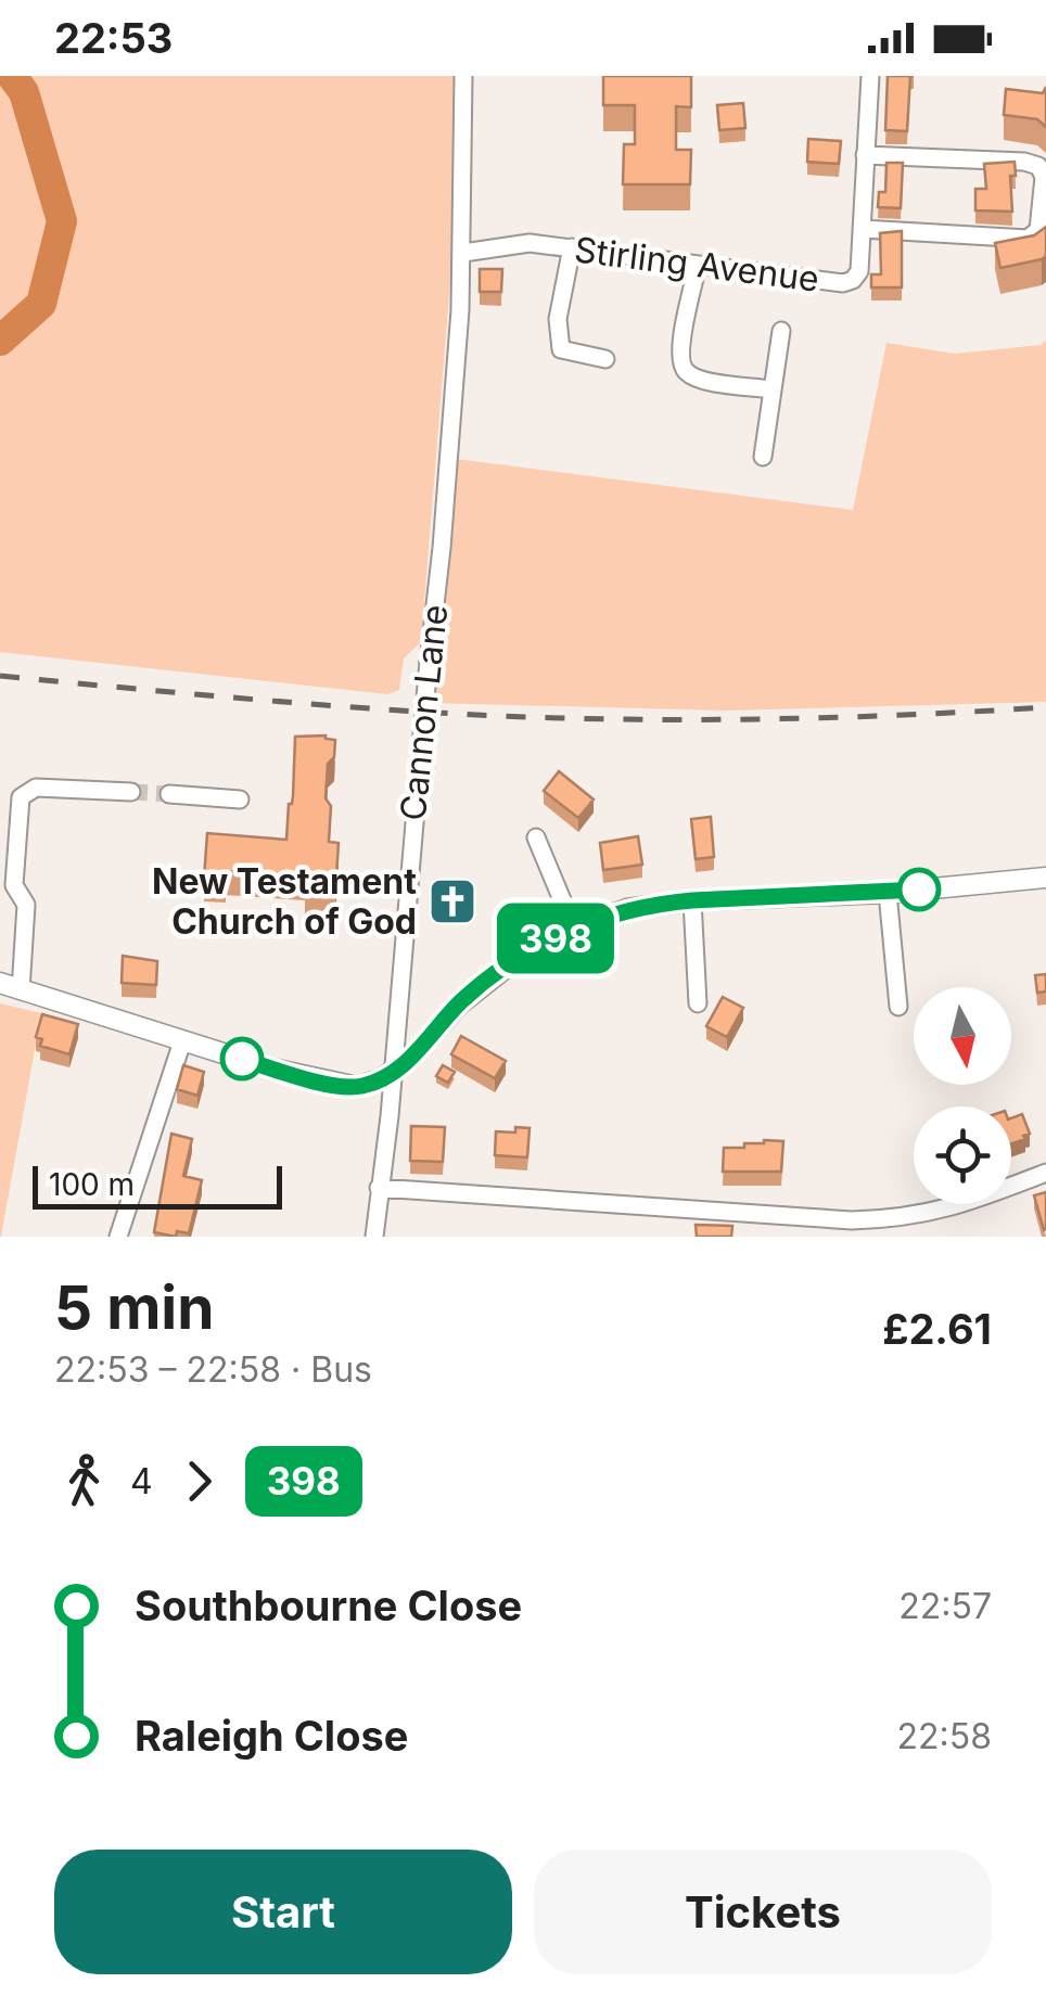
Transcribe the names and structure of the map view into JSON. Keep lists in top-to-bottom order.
{
  "streets": {
    "street": ["Stirling Avenue", "Cannon Lane"]
  },
  "crossings": [
    ["Stirling Avenue", "Cannon Lane"]
  ],
  "places": {
    "church": ["New Testament Church of God"]
  },
  "lines": ["bus line 398"],
  "scale_bar": "100 m",
  "north": "bottom",
  "page": {
    "status": "22:53",
    "on_map": "398",
    "scale": "100 m",
    "heading": ["5 min", "22:53 – 22:58 · Bus", "£2.61"],
    "legs": ["4", "398"],
    "list": [
      {
        "name": "Southbourne Close",
        "value": "22:57"
      },
      {
        "name": "Raleigh Close",
        "value": "22:58"
      }
    ],
    "buttons": ["Start", "Tickets"]
  }
}
